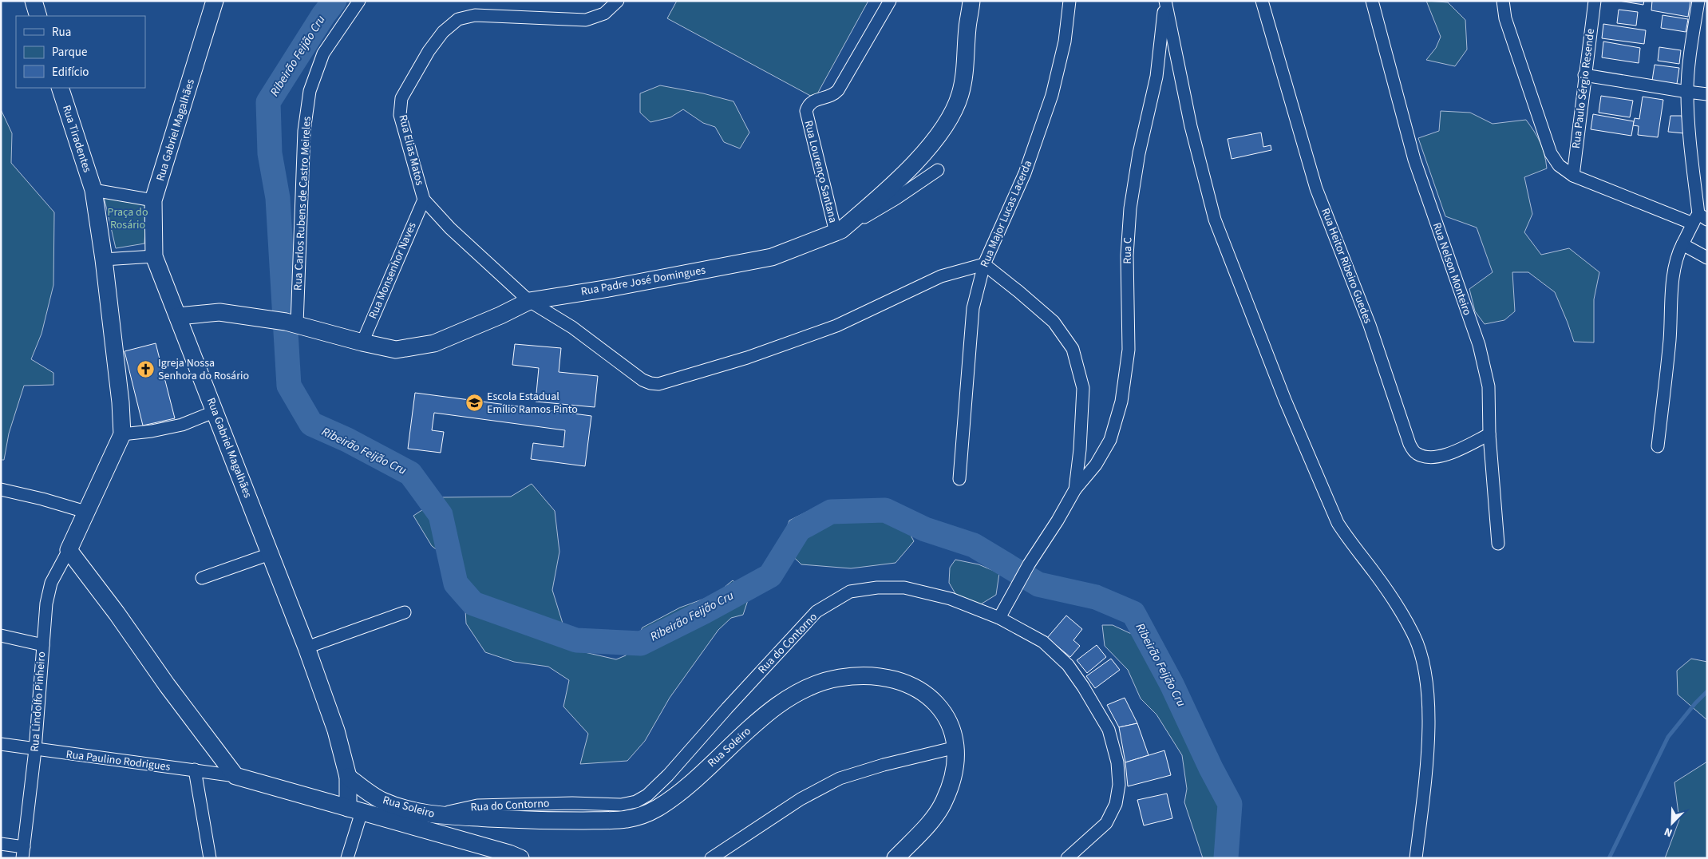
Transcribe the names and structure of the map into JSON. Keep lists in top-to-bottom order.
{
  "streets": {
    "street": [
      "Rua Paulo Sérgio Resende",
      "Rua Gabriel Magalhães",
      "Rua Tiradentes",
      "Rua Elias Matos",
      "Rua Lourenço Santana",
      "Rua Carlos Rubens de Castro Meireles",
      "Rua Major Lucas Lacerda",
      "Rua C",
      "Rua Heitor Ribeiro Guedes",
      "Rua Nelson Monteiro",
      "Rua Monsenhor Naves",
      "Rua Padre José Domingues",
      "Rua do Contorno",
      "Rua Lindolfo Pinheiro",
      "Rua Soleiro",
      "Rua Paulino Rodrigues"
    ]
  },
  "crossings": [
    ["Rua Gabriel Magalhães", "Rua Padre José Domingues"],
    ["Rua Gabriel Magalhães", "Rua Soleiro"],
    ["Rua Elias Matos", "Rua Major Lucas Lacerda"],
    ["Rua Elias Matos", "Rua Monsenhor Naves"],
    ["Rua Elias Matos", "Rua Padre José Domingues"],
    ["Rua Lourenço Santana", "Rua Padre José Domingues"],
    ["Rua Carlos Rubens de Castro Meireles", "Rua Padre José Domingues"],
    ["Rua Heitor Ribeiro Guedes", "Rua Nelson Monteiro"],
    ["Rua Monsenhor Naves", "Rua Padre José Domingues"],
    ["Rua do Contorno", "Rua Soleiro"],
    ["Rua Lindolfo Pinheiro", "Rua Paulino Rodrigues"]
  ],
  "water": ["Ribeirão Feijão Cru"],
  "parks": ["Praça do Rosário"],
  "places": {
    "church": ["Igreja Nossa Senhora do Rosário"],
    "school or university": ["Escola Estadual Emílio Ramos Pinto"]
  },
  "legend": ["Rua", "Parque", "Edifício"],
  "north": "bottom left"
}
